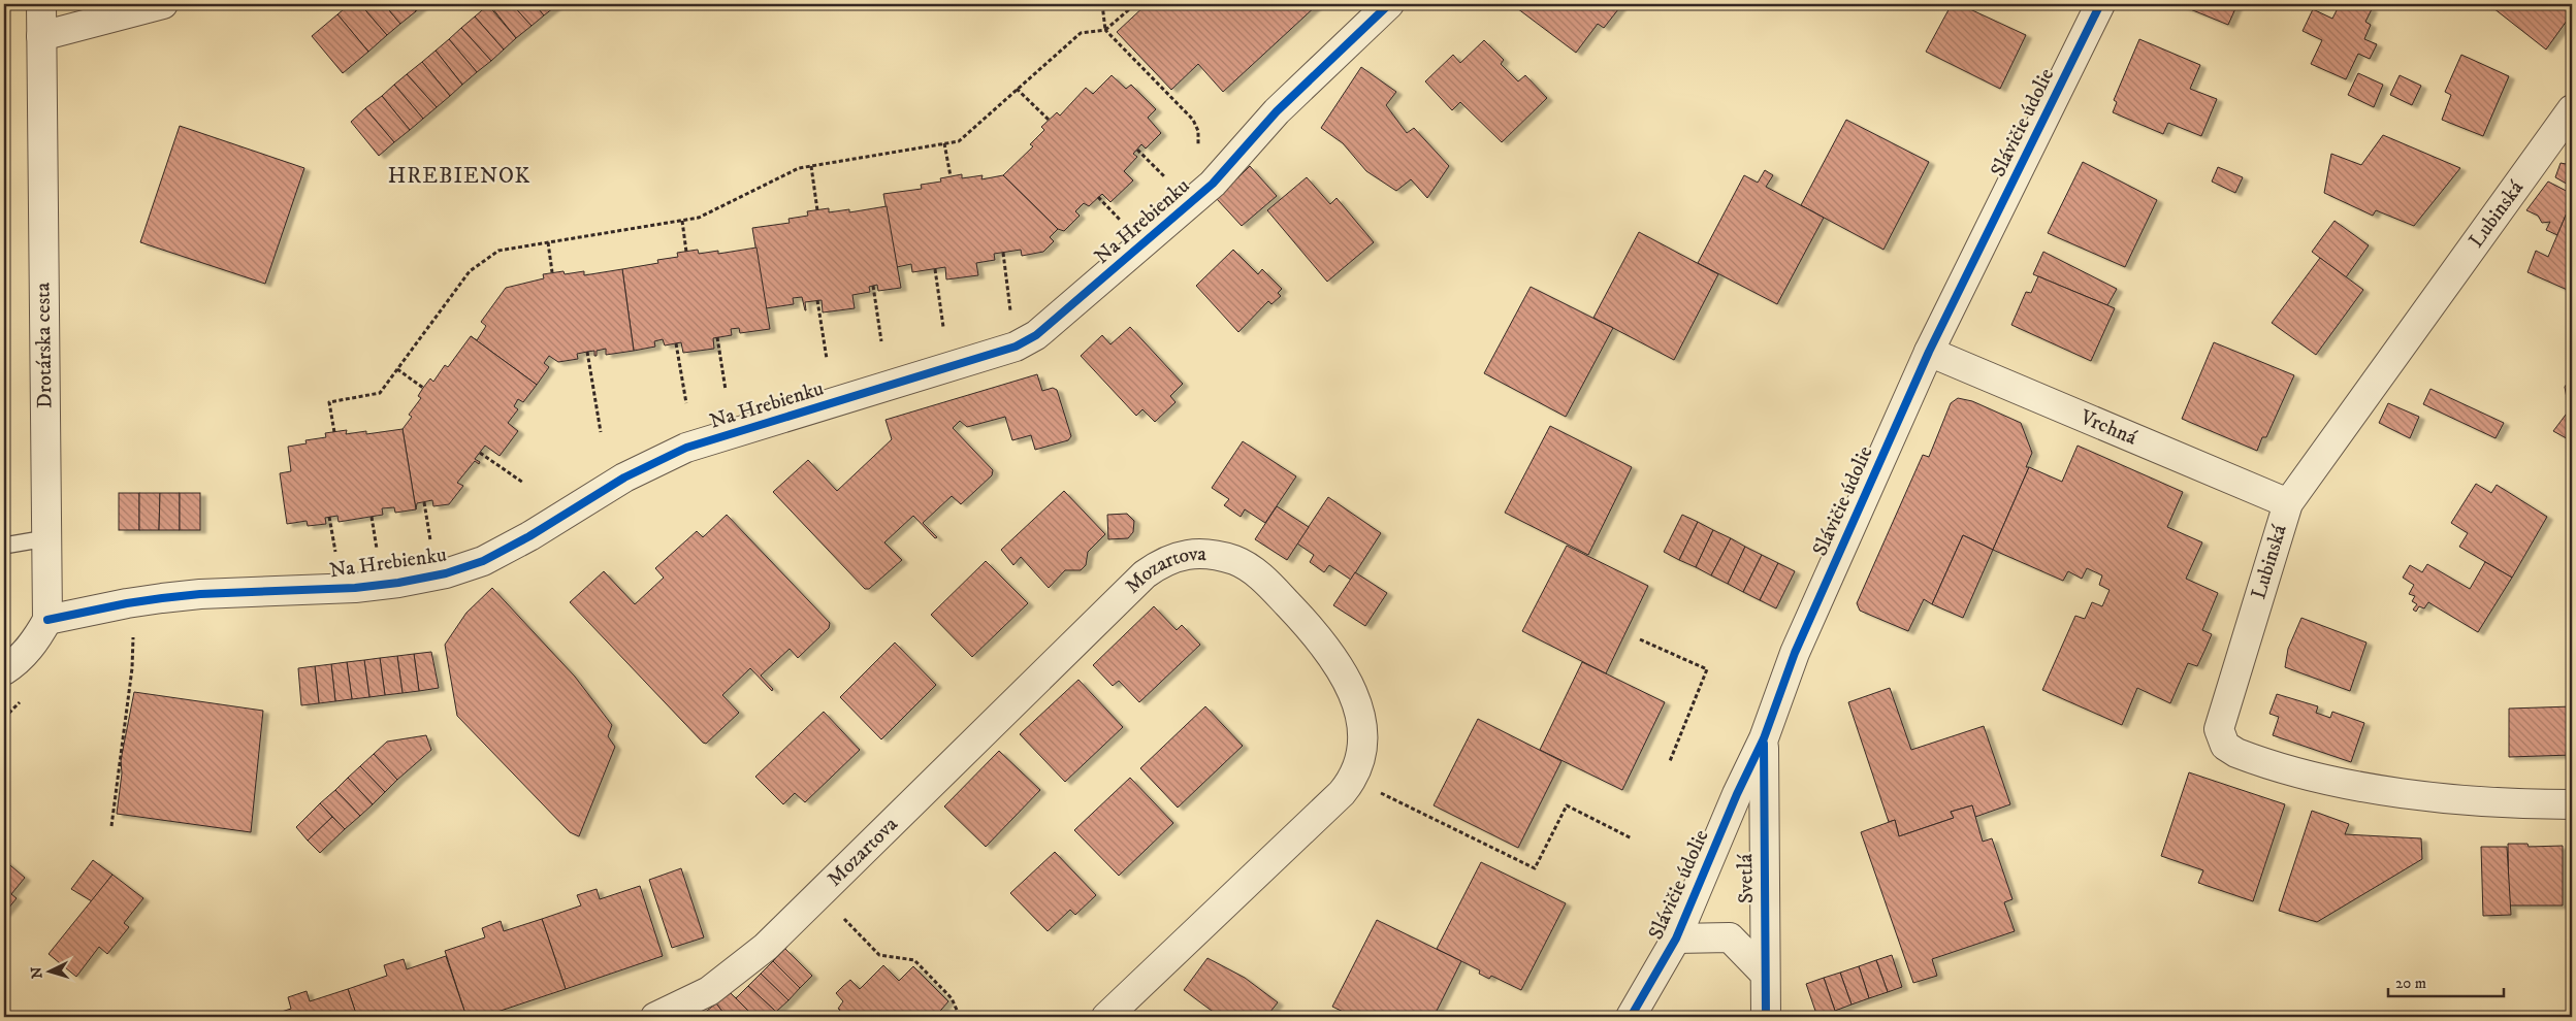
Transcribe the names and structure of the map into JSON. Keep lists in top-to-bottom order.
{
  "streets": {
    "street": [
      "Slávičie údolie",
      "Lubinská",
      "Na Hrebienku",
      "Drotárska cesta",
      "Vrchná",
      "Mozartova",
      "Svetlá"
    ]
  },
  "crossings": [
    ["Slávičie údolie", "Vrchná"],
    ["Slávičie údolie", "Svetlá"],
    ["Lubinská", "Vrchná"],
    ["Na Hrebienku", "Drotárska cesta"]
  ],
  "districts": ["HREBIENOK"],
  "scale_bar": "20 m",
  "north": "left"
}
